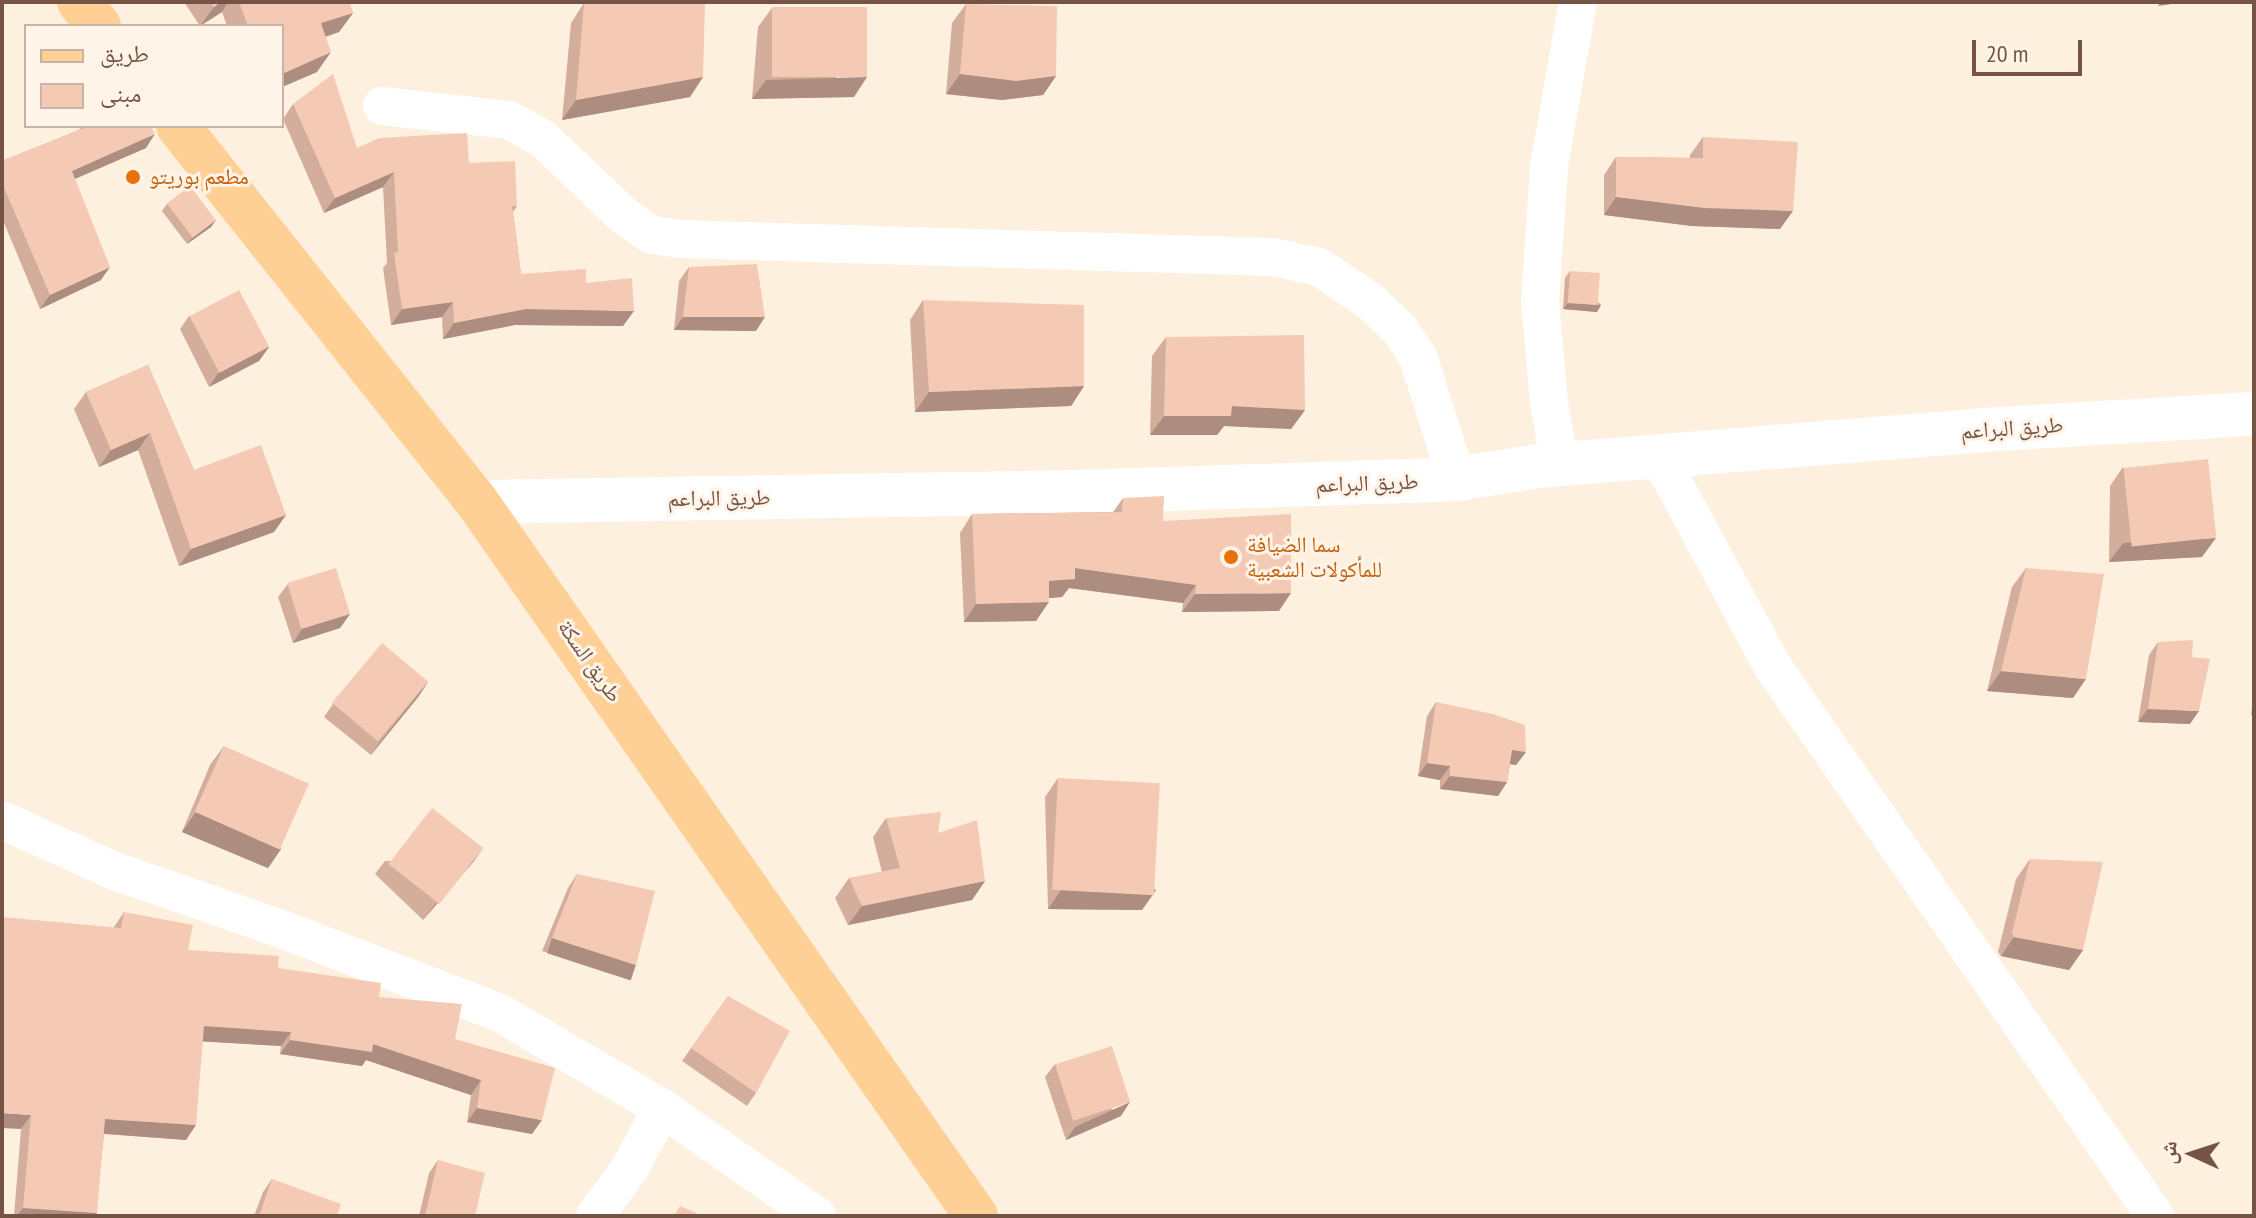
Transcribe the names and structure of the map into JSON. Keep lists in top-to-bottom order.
{
  "streets": {
    "main road": ["طريق السكة"],
    "street": ["طريق البراعم"]
  },
  "crossings": [
    ["طريق البراعم", "طريق السكة"]
  ],
  "places": ["مطعم بوريتو", "سما الضيافة للمأكولات الشعبية"],
  "legend": ["طريق", "مبنى"],
  "scale_bar": "20 m",
  "north": "left"
}
